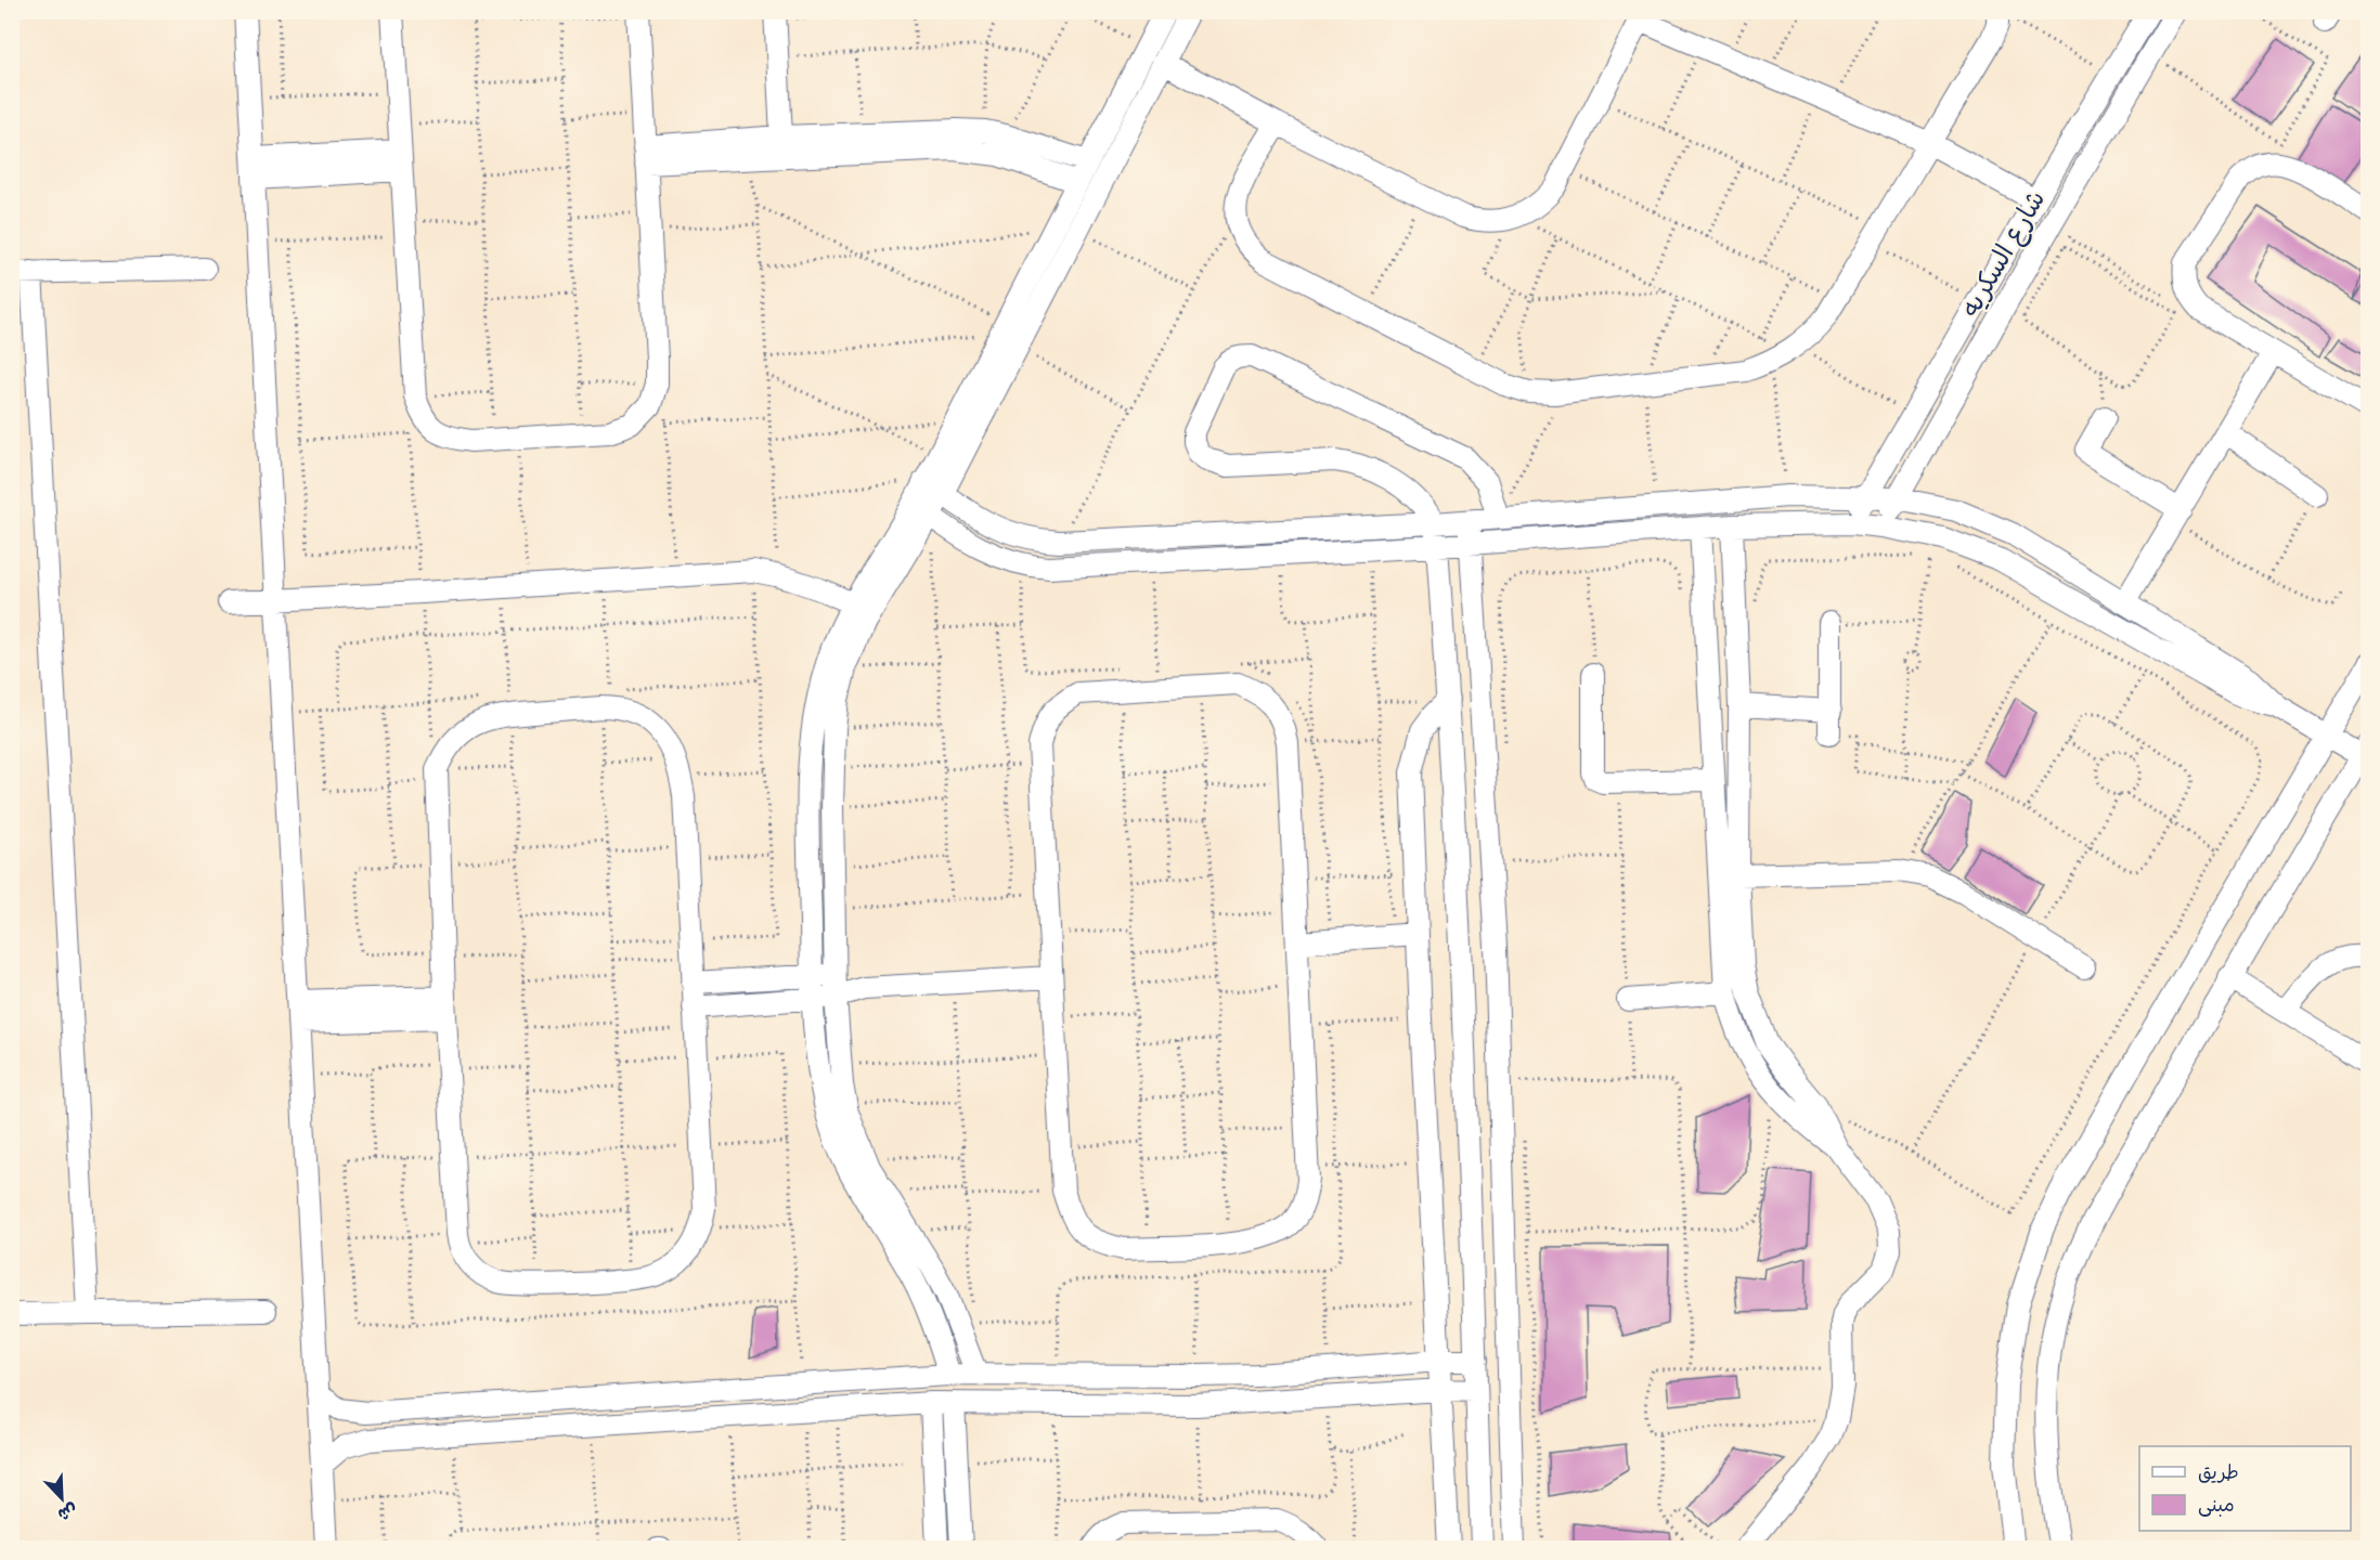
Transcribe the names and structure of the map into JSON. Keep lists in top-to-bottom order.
{
  "streets": {
    "street": ["شارع السكريه"]
  },
  "legend": ["طريق", "مبنى"],
  "north": "bottom right"
}
